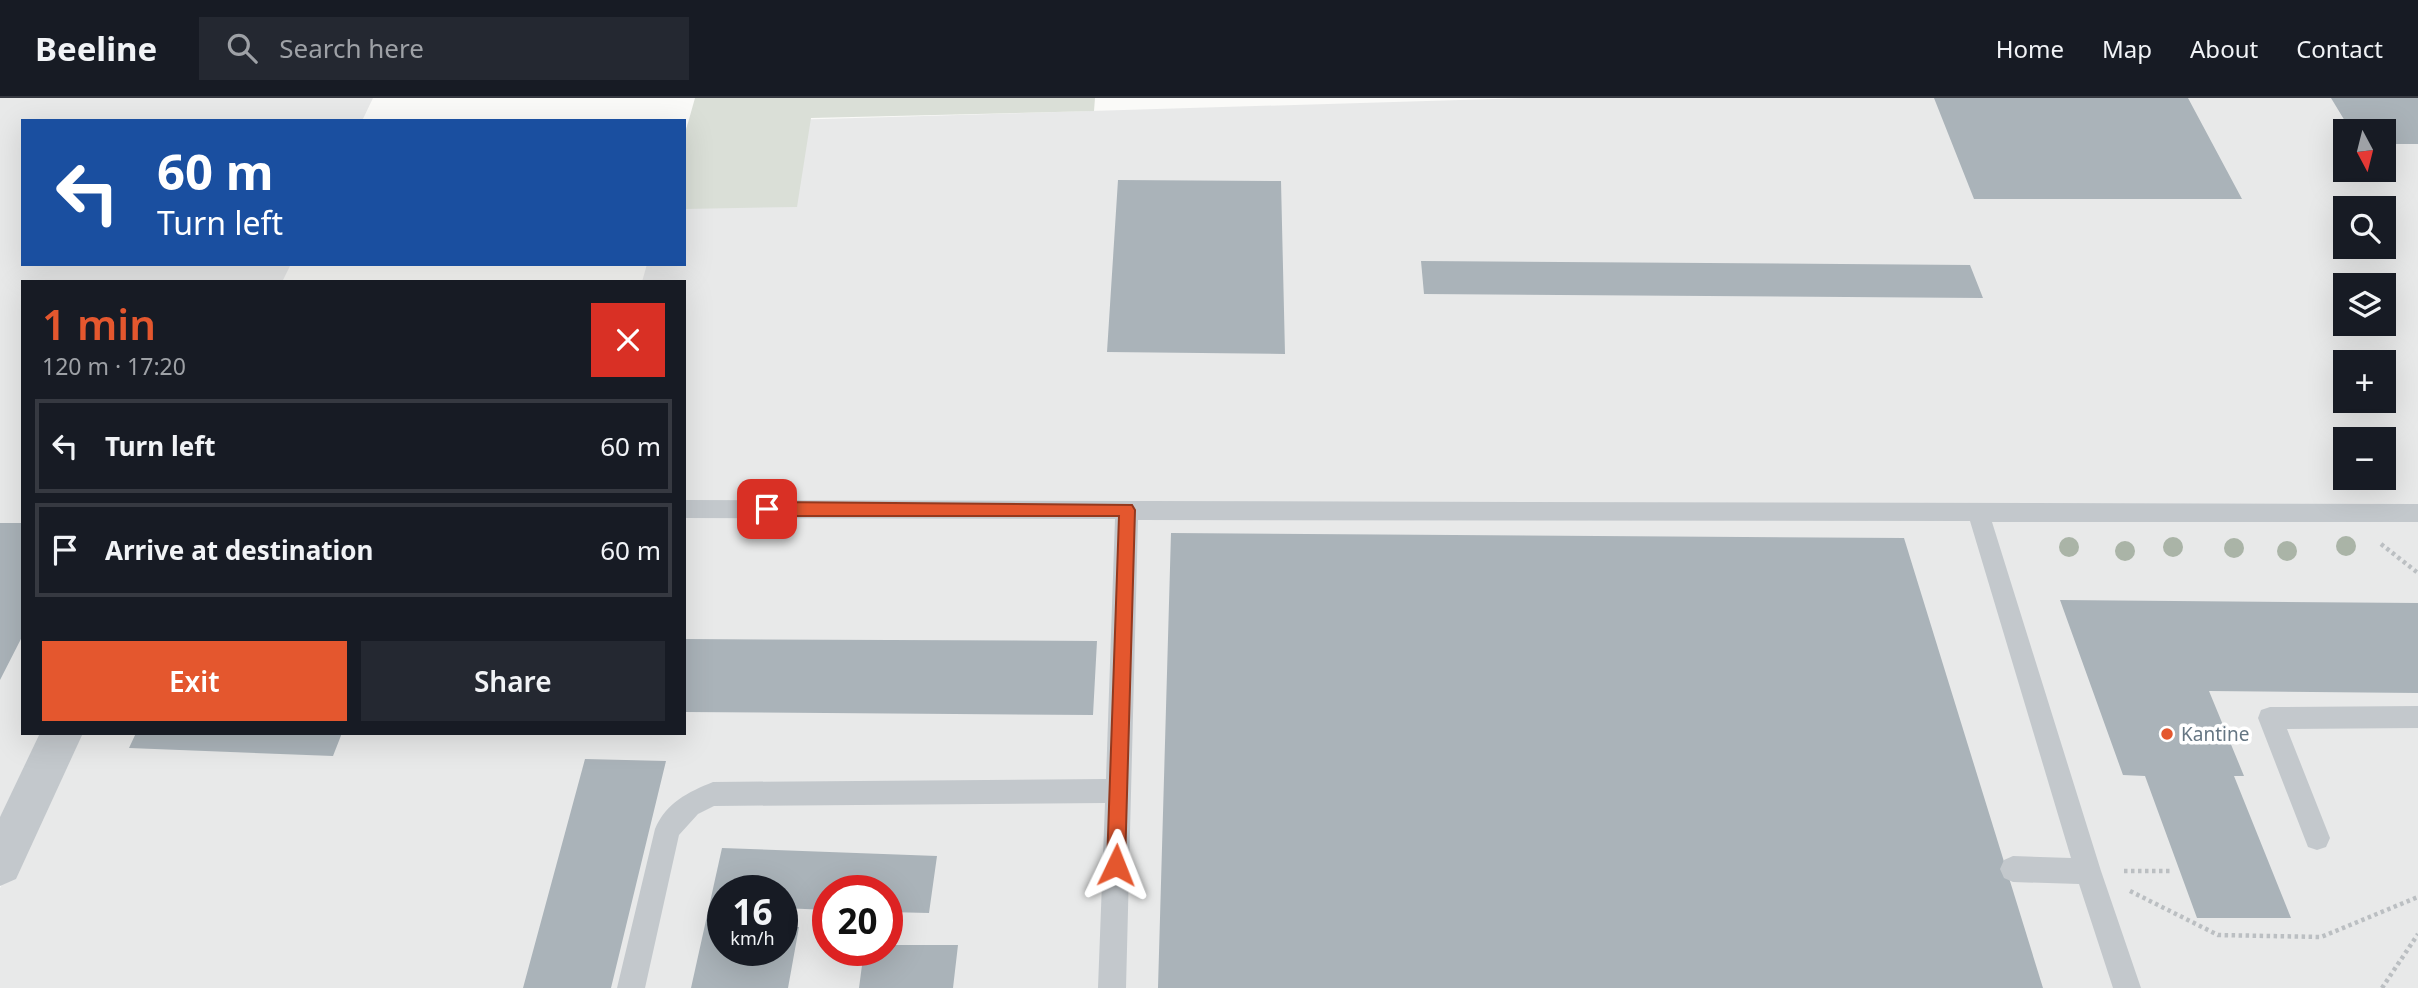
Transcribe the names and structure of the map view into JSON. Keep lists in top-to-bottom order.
{
  "places": ["Kantine"],
  "north": "bottom",
  "page": {
    "header": "Beeline",
    "search": "Search here",
    "nav": [
      "Home",
      "Map",
      "About",
      "Contact"
    ],
    "map_buttons": ["+", "−"],
    "turn": ["60 m", "Turn left"],
    "heading": ["1 min", "120 m · 17:20"],
    "list": [
      {
        "name": "Turn left",
        "value": "60 m"
      },
      {
        "name": "Arrive at destination",
        "value": "60 m"
      }
    ],
    "buttons": ["Exit", "Share"],
    "speed": "16 km/h",
    "limit": "20"
  }
}
